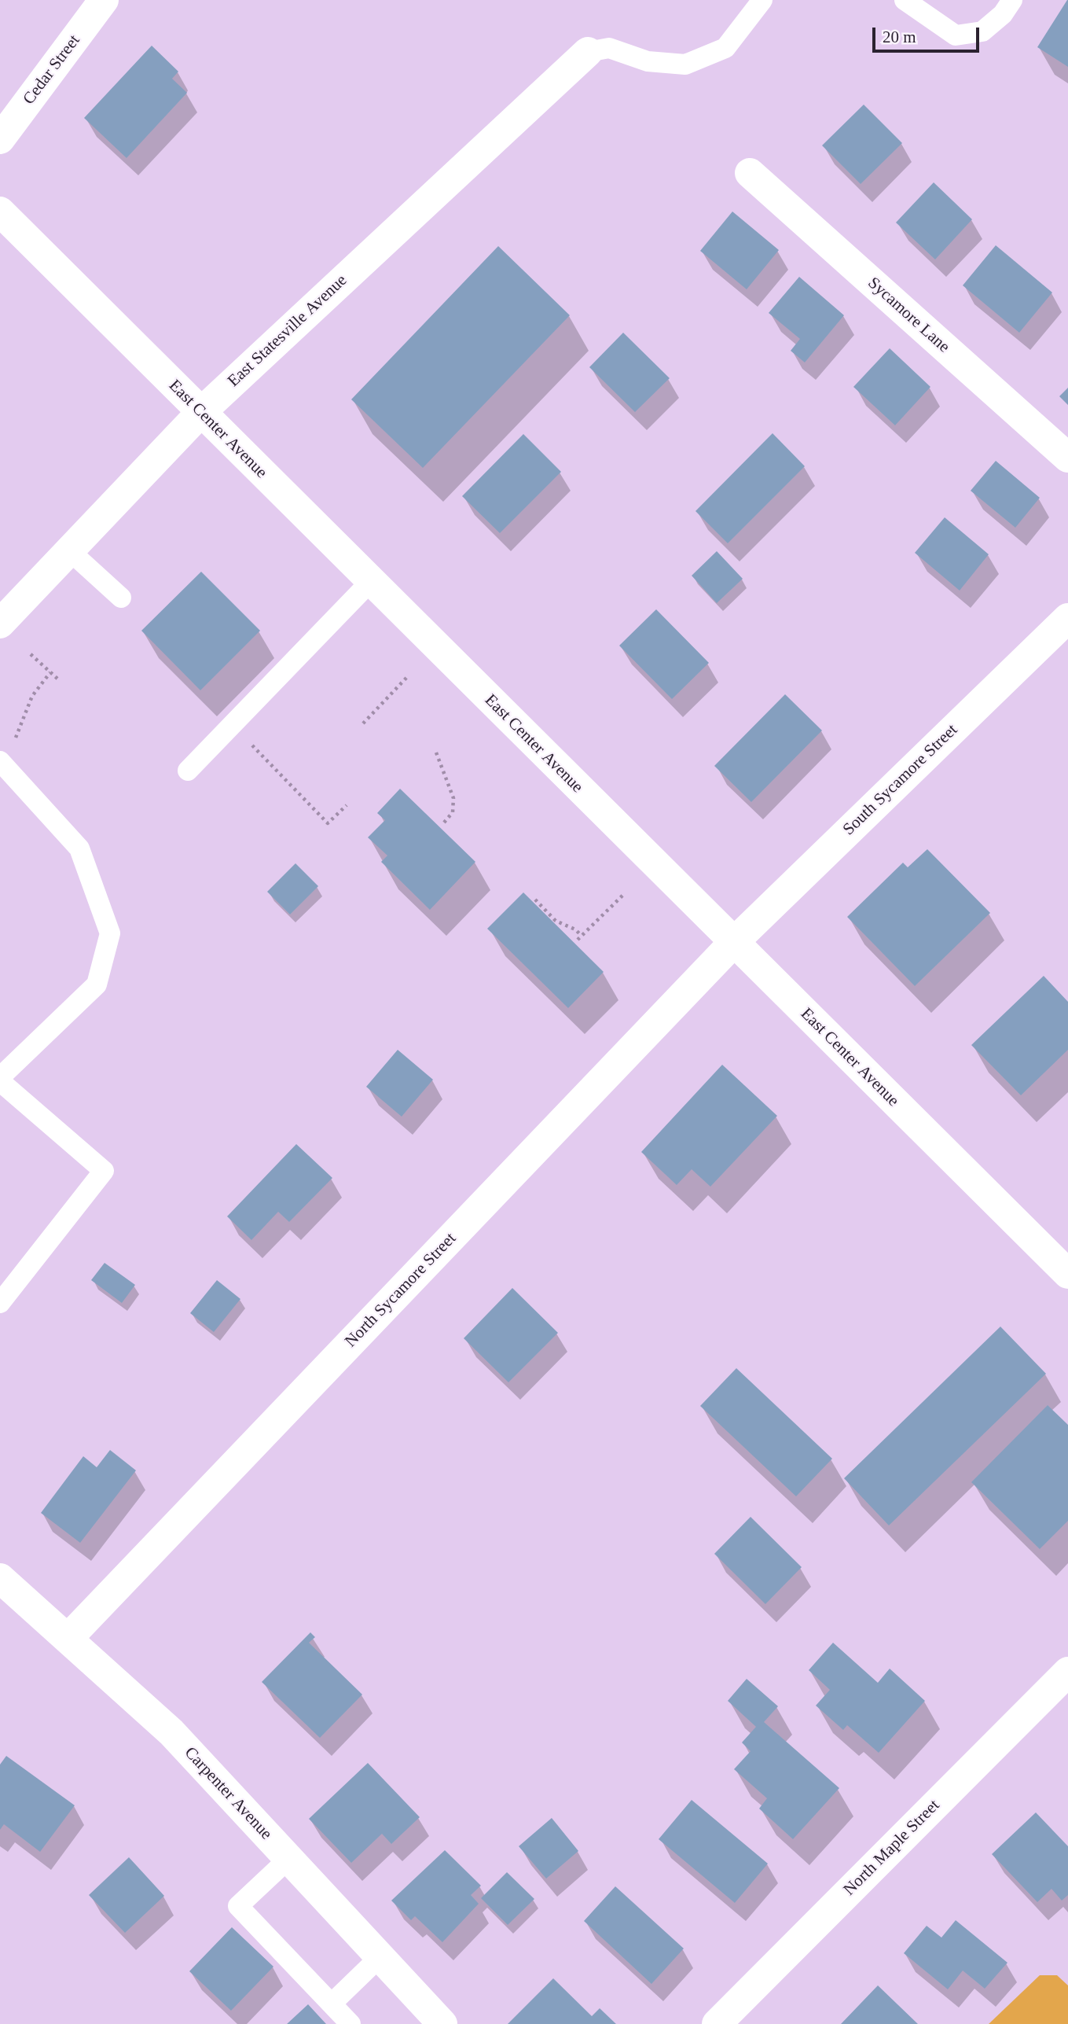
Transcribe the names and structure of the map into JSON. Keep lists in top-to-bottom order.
{
  "streets": {
    "street": [
      "Cedar Street",
      "Sycamore Lane",
      "East Statesville Avenue",
      "East Center Avenue",
      "South Sycamore Street",
      "North Sycamore Street",
      "Carpenter Avenue",
      "North Maple Street"
    ]
  },
  "crossings": [
    ["East Statesville Avenue", "East Center Avenue"],
    ["East Center Avenue", "South Sycamore Street"],
    ["East Center Avenue", "North Sycamore Street"],
    ["South Sycamore Street", "North Sycamore Street"],
    ["North Sycamore Street", "Carpenter Avenue"]
  ],
  "scale_bar": "20 m"
}
